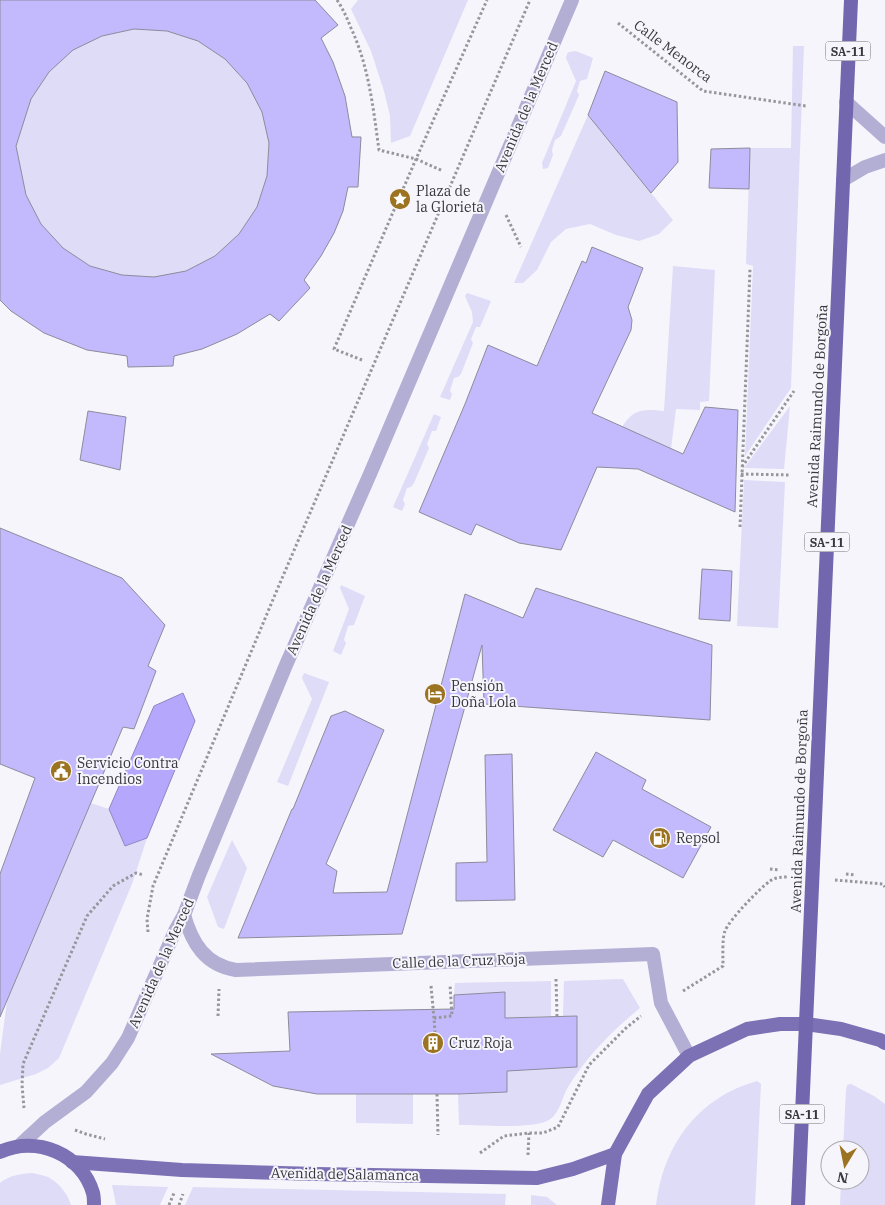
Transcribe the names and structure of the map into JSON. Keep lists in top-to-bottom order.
{
  "streets": {
    "highway": ["SA-11", "Avenida Raimundo de Borgoña"],
    "main road": ["Avenida de Salamanca"],
    "street": ["Avenida de la Merced", "Calle de la Cruz Roja"],
    "path": ["Calle Menorca"]
  },
  "crossings": [
    ["SA-11", "Avenida Raimundo de Borgoña"],
    ["Avenida de la Merced", "Calle de la Cruz Roja"]
  ],
  "places": {
    "place": ["Plaza de la Glorieta"],
    "hotel": ["Pensión Doña Lola"],
    "public building": ["Servicio Contra Incendios"],
    "fuel station": ["Repsol"],
    "building": ["Cruz Roja"]
  },
  "north": "bottom"
}
